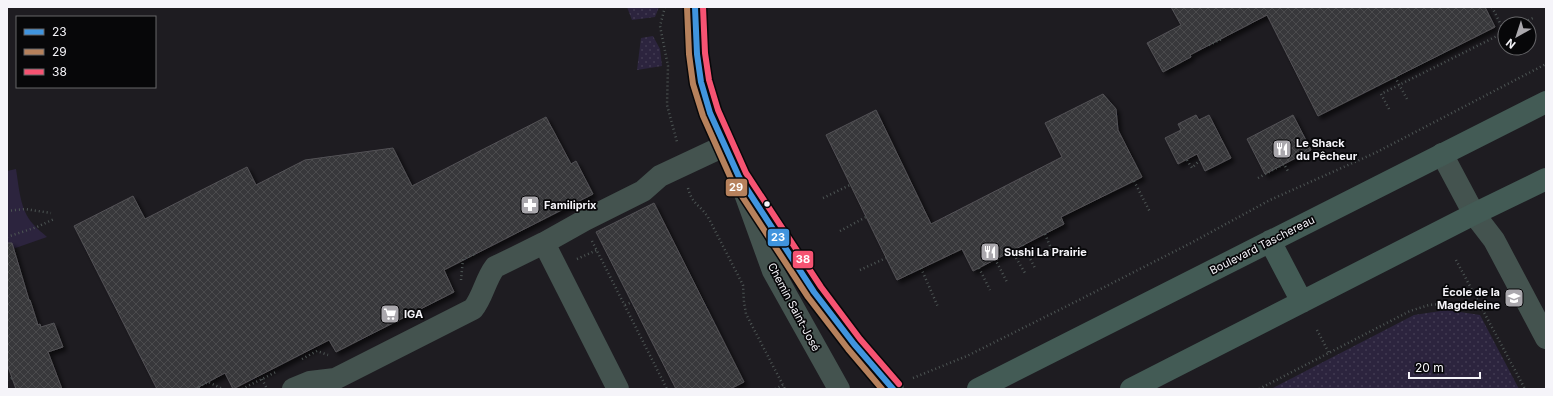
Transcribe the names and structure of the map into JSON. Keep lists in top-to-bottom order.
{
  "streets": {
    "main road": ["Boulevard Taschereau"],
    "street": ["Chemin Saint-José"]
  },
  "places": {
    "restaurant": ["Le Shack du Pêcheur", "Sushi La Prairie"],
    "pharmacy": ["Familiprix"],
    "school or university": ["École de la Magdeleine"],
    "supermarket": ["IGA"]
  },
  "lines": ["transit line 23", "transit line 29", "transit line 38"],
  "legend": ["23", "29", "38"],
  "scale_bar": "20 m",
  "north": "bottom left"
}
